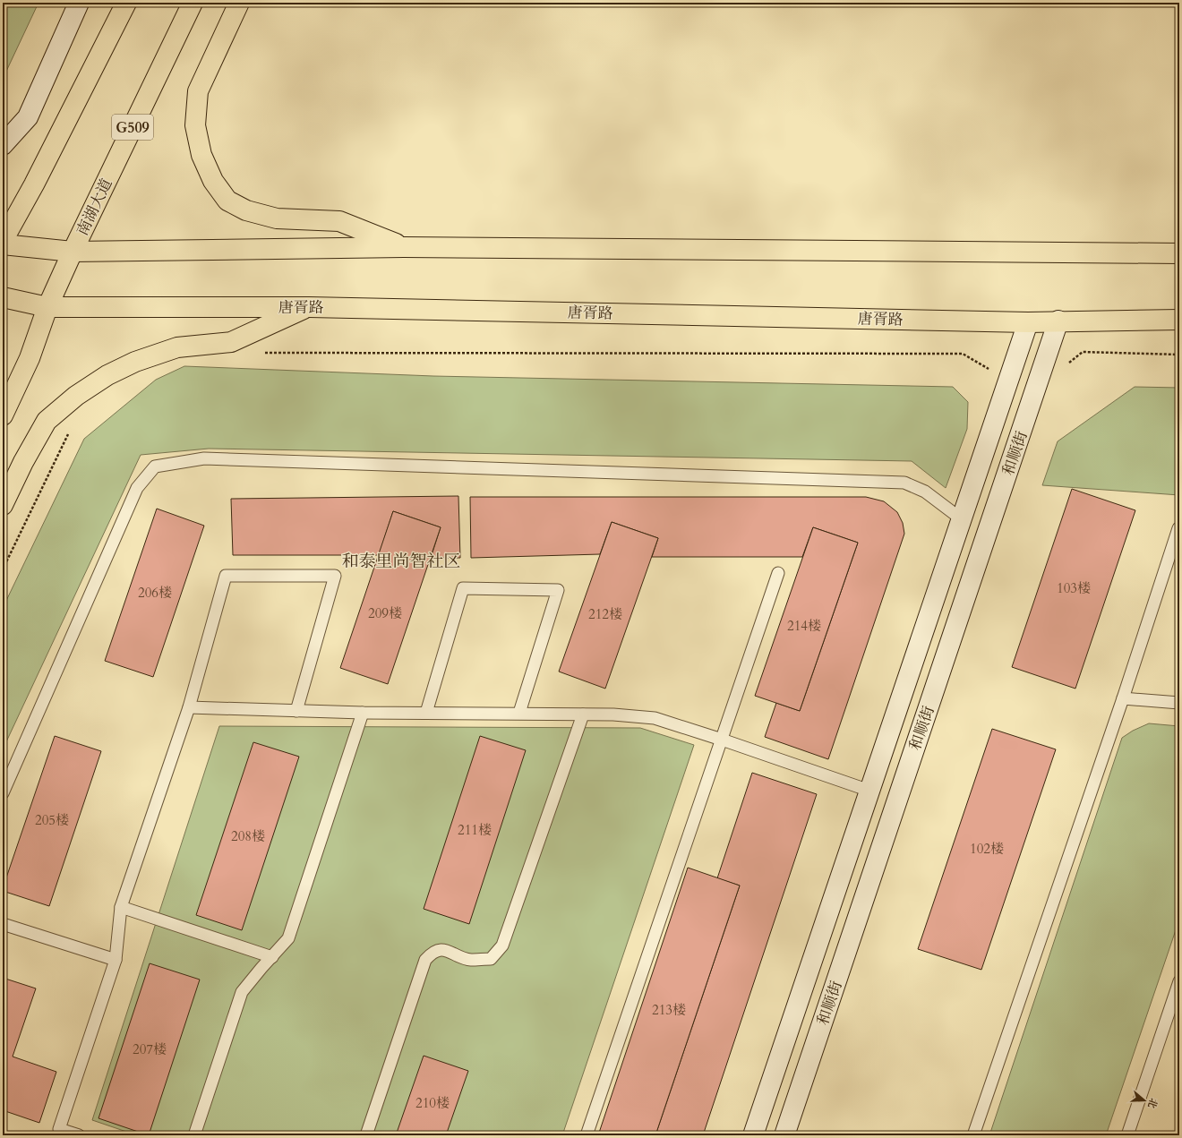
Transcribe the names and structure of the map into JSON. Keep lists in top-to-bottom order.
{
  "streets": {
    "main road": ["G509", "南湖大道", "唐胥路"],
    "street": ["和顺街"]
  },
  "crossings": [
    ["南湖大道", "唐胥路"],
    ["唐胥路", "和顺街"]
  ],
  "districts": ["和泰里尚智社区"],
  "house_numbers": [
    "103楼",
    "206楼",
    "209楼",
    "212楼",
    "214楼",
    "205楼",
    "211楼",
    "208楼",
    "102楼",
    "213楼",
    "207楼",
    "210楼"
  ],
  "north": "right"
}
